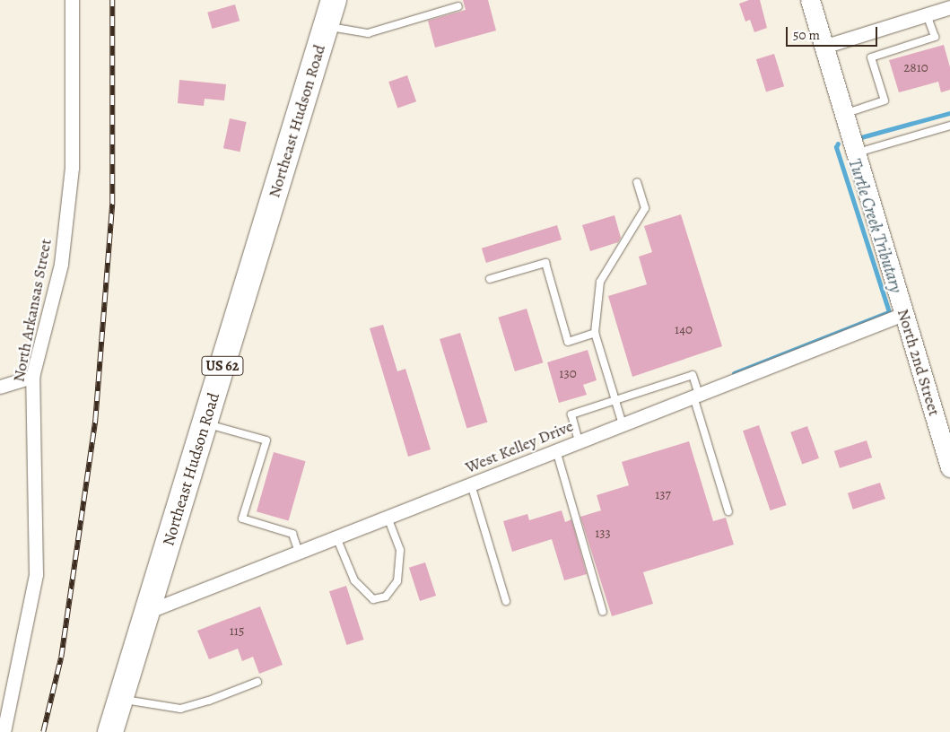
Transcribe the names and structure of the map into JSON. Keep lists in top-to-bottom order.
{
  "streets": {
    "highway": ["Northeast Hudson Road", "US 62"],
    "main road": ["North 2nd Street"],
    "street": ["North Arkansas Street", "West Kelley Drive"]
  },
  "crossings": [
    ["Northeast Hudson Road", "West Kelley Drive"],
    ["North 2nd Street", "West Kelley Drive"]
  ],
  "water": ["Turtle Creek Tributary"],
  "house_numbers": [
    "2810",
    "140",
    "130",
    "137",
    "133",
    "115"
  ],
  "scale_bar": "50 m"
}
